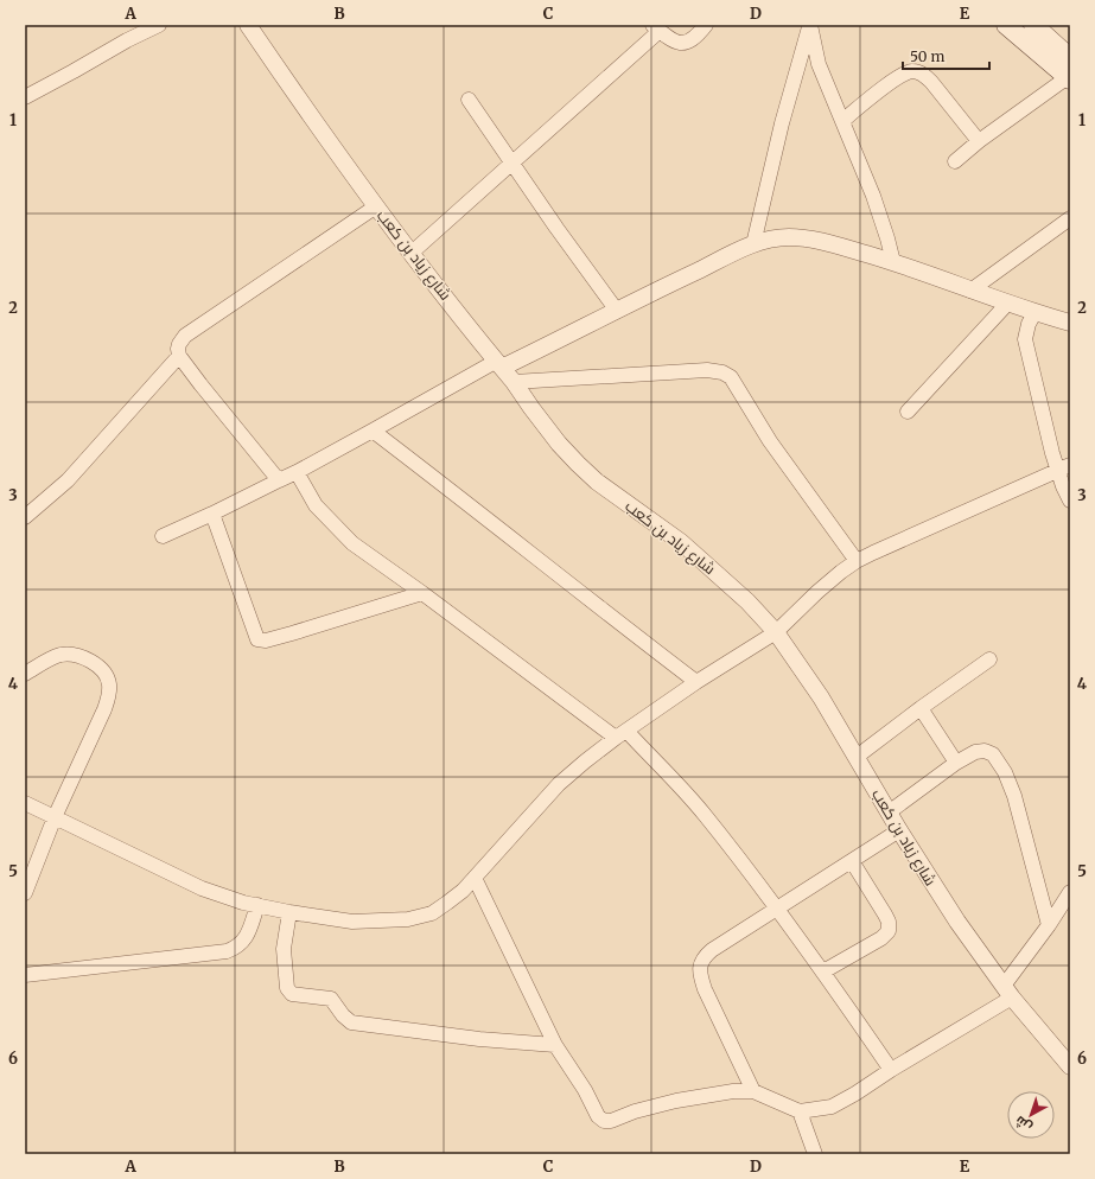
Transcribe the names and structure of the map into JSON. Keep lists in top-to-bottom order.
{
  "streets": {
    "street": ["شارع زياد بن كعب"]
  },
  "scale_bar": "50 m",
  "north": "bottom left",
  "grid": {
    "columns": [
      "A",
      "B",
      "C",
      "D",
      "E"
    ],
    "rows": [
      "1",
      "2",
      "3",
      "4",
      "5",
      "6"
    ]
  }
}
